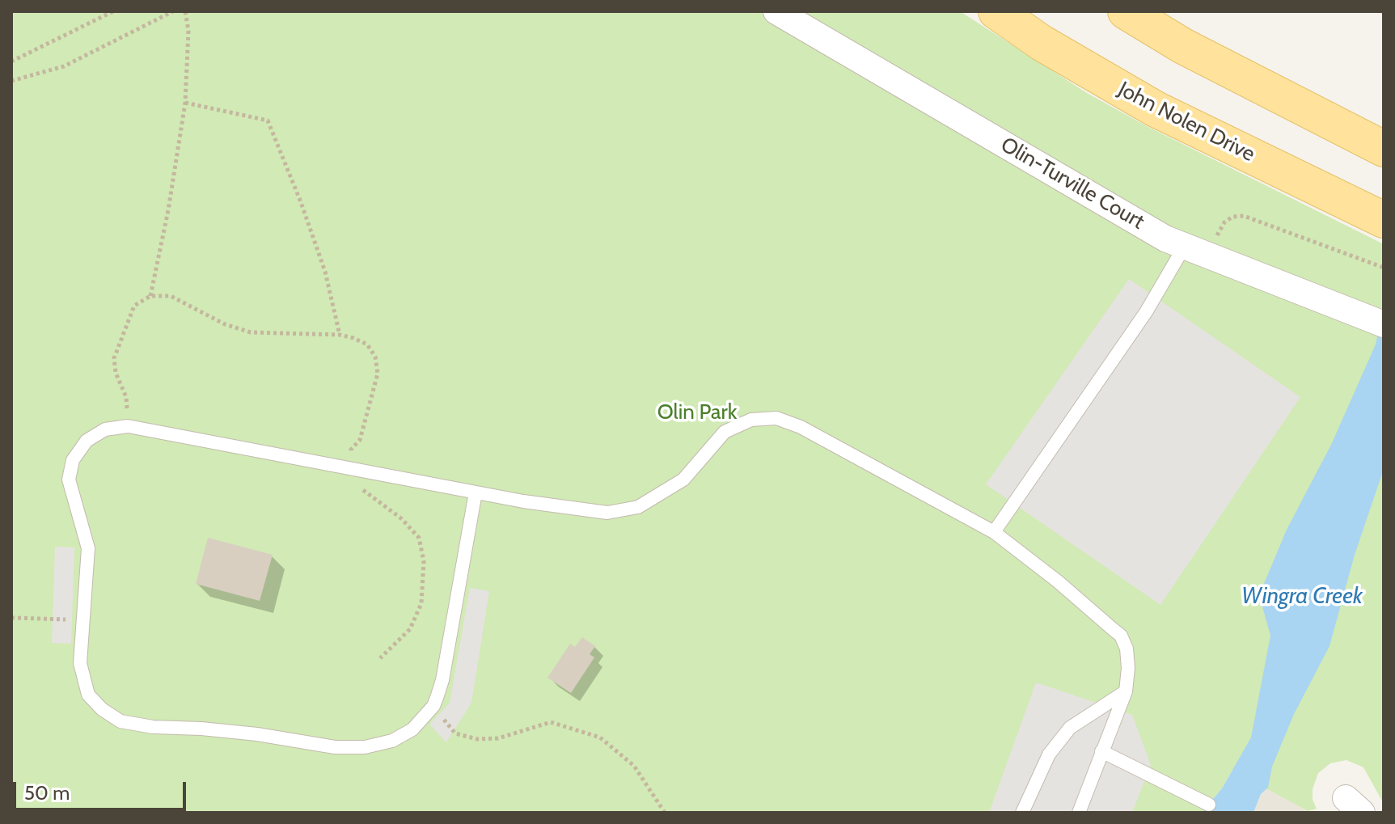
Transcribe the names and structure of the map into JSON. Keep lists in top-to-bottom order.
{
  "streets": {
    "main road": ["John Nolen Drive"],
    "street": ["Olin-Turville Court"]
  },
  "water": ["Wingra Creek"],
  "parks": ["Olin Park"],
  "scale_bar": "50 m"
}
